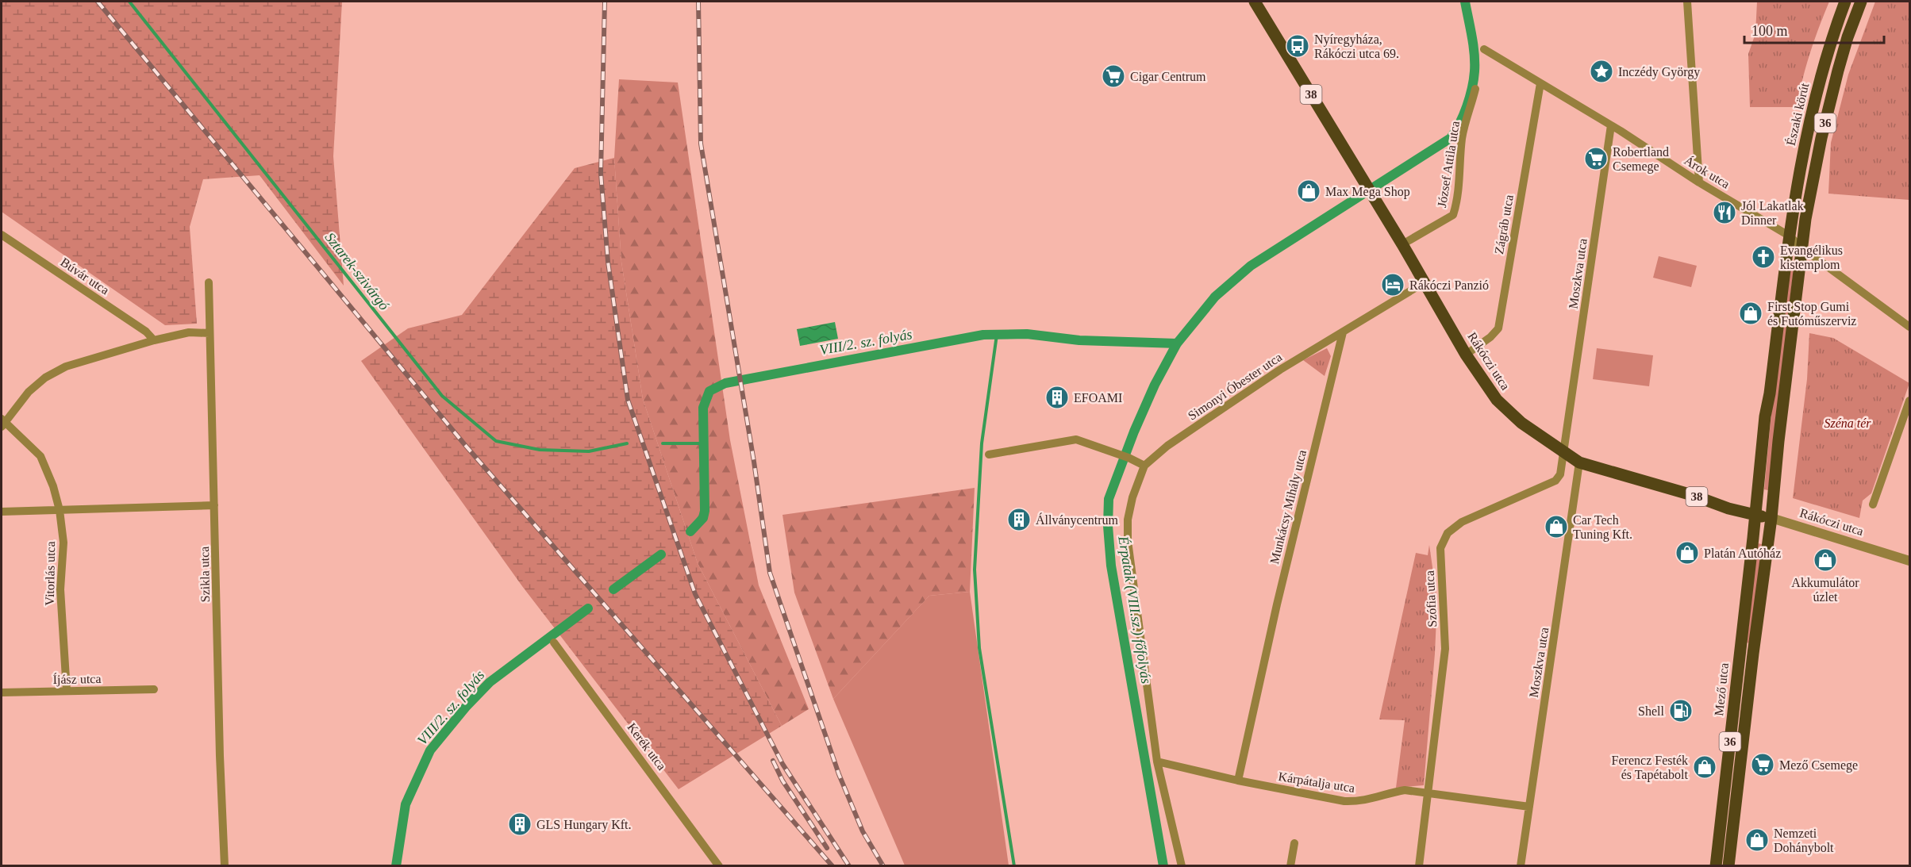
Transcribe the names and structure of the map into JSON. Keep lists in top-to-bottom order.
{
  "streets": {
    "main road": [
      "38",
      "Északi körút",
      "36",
      "Rákóczi utca",
      "Mező utca"
    ],
    "street": [
      "József Attila utca",
      "Árok utca",
      "Zágráb utca",
      "Moszkva utca",
      "Búvár utca",
      "Simonyi Óbester utca",
      "Munkácsy Mihály utca",
      "Vitorlás utca",
      "Szikla utca",
      "Szófia utca",
      "Íjász utca",
      "Kerék utca",
      "Kárpátalja utca"
    ]
  },
  "crossings": [
    ["Északi körút", "36"],
    ["Északi körút", "Árok utca"],
    ["36", "Árok utca"],
    ["36", "Rákóczi utca"],
    ["36", "Mező utca"],
    ["József Attila utca", "Rákóczi utca"],
    ["Árok utca", "Zágráb utca"],
    ["Árok utca", "Moszkva utca"],
    ["Zágráb utca", "Rákóczi utca"],
    ["Moszkva utca", "Rákóczi utca"],
    ["Moszkva utca", "Kárpátalja utca"],
    ["Rákóczi utca", "Mező utca"],
    ["Simonyi Óbester utca", "Munkácsy Mihály utca"],
    ["Munkácsy Mihály utca", "Kárpátalja utca"],
    ["Vitorlás utca", "Íjász utca"],
    ["Szófia utca", "Kárpátalja utca"]
  ],
  "water": ["Sztarek-szivárgó", "VIII/2. sz. folyás", "Érpatak (VIII.sz.) főfolyás"],
  "parks": ["Széna tér"],
  "places": {
    "bus stop": ["Nyíregyháza, Rákóczi utca 69."],
    "place": ["Inczédy György"],
    "supermarket": ["Cigar Centrum", "Robertland Csemege", "Mező Csemege"],
    "shop": [
      "Max Mega Shop",
      "First Stop Gumi és Futóműszerviz",
      "Car Tech Tuning Kft.",
      "Platán Autóház",
      "Akkumulátor úzlet",
      "Ferencz Festék és Tapétabolt",
      "Nemzeti Dohánybolt"
    ],
    "restaurant": ["Jól Lakatlak Dinner"],
    "church": ["Evangélikus kistemplom"],
    "hotel": ["Rákóczi Panzió"],
    "building": ["EFOAMI", "Állványcentrum", "GLS Hungary Kft."],
    "fuel station": ["Shell"]
  },
  "scale_bar": "100 m"
}
